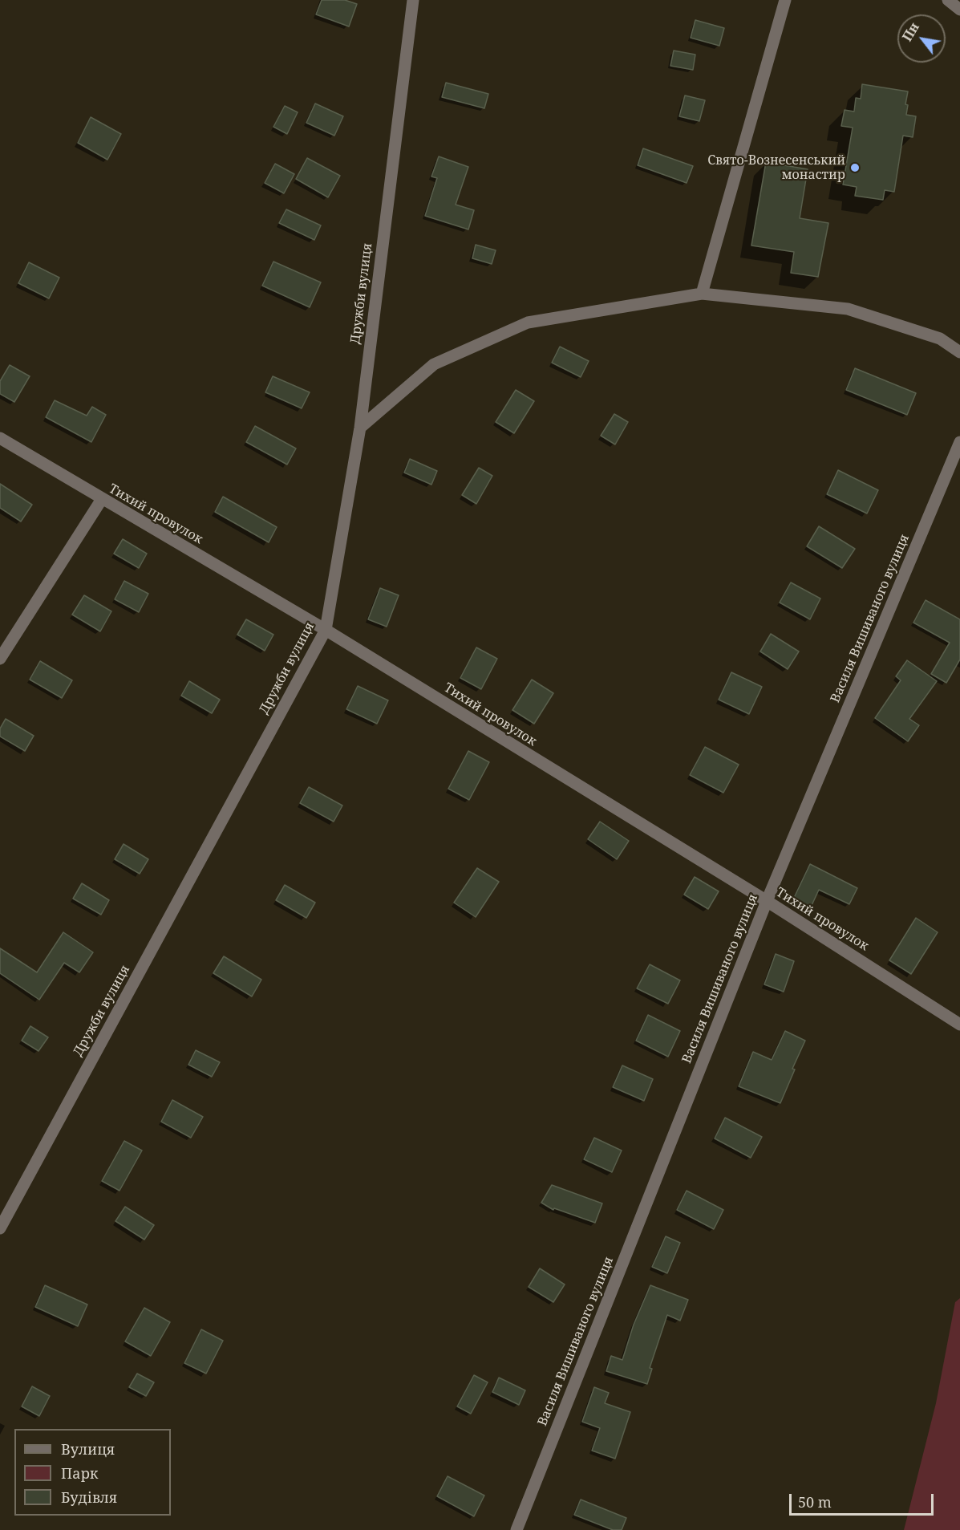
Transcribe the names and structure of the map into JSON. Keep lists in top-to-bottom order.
{
  "streets": {
    "street": ["Дружби вулиця", "Тихий провулок", "Василя Вишиваного вулиця"]
  },
  "crossings": [
    ["Дружби вулиця", "Тихий провулок"],
    ["Тихий провулок", "Василя Вишиваного вулиця"]
  ],
  "places": ["Cвято-Вознесенський монастир"],
  "legend": ["Вулиця", "Парк", "Будівля"],
  "scale_bar": "50 m",
  "north": "top left"
}
